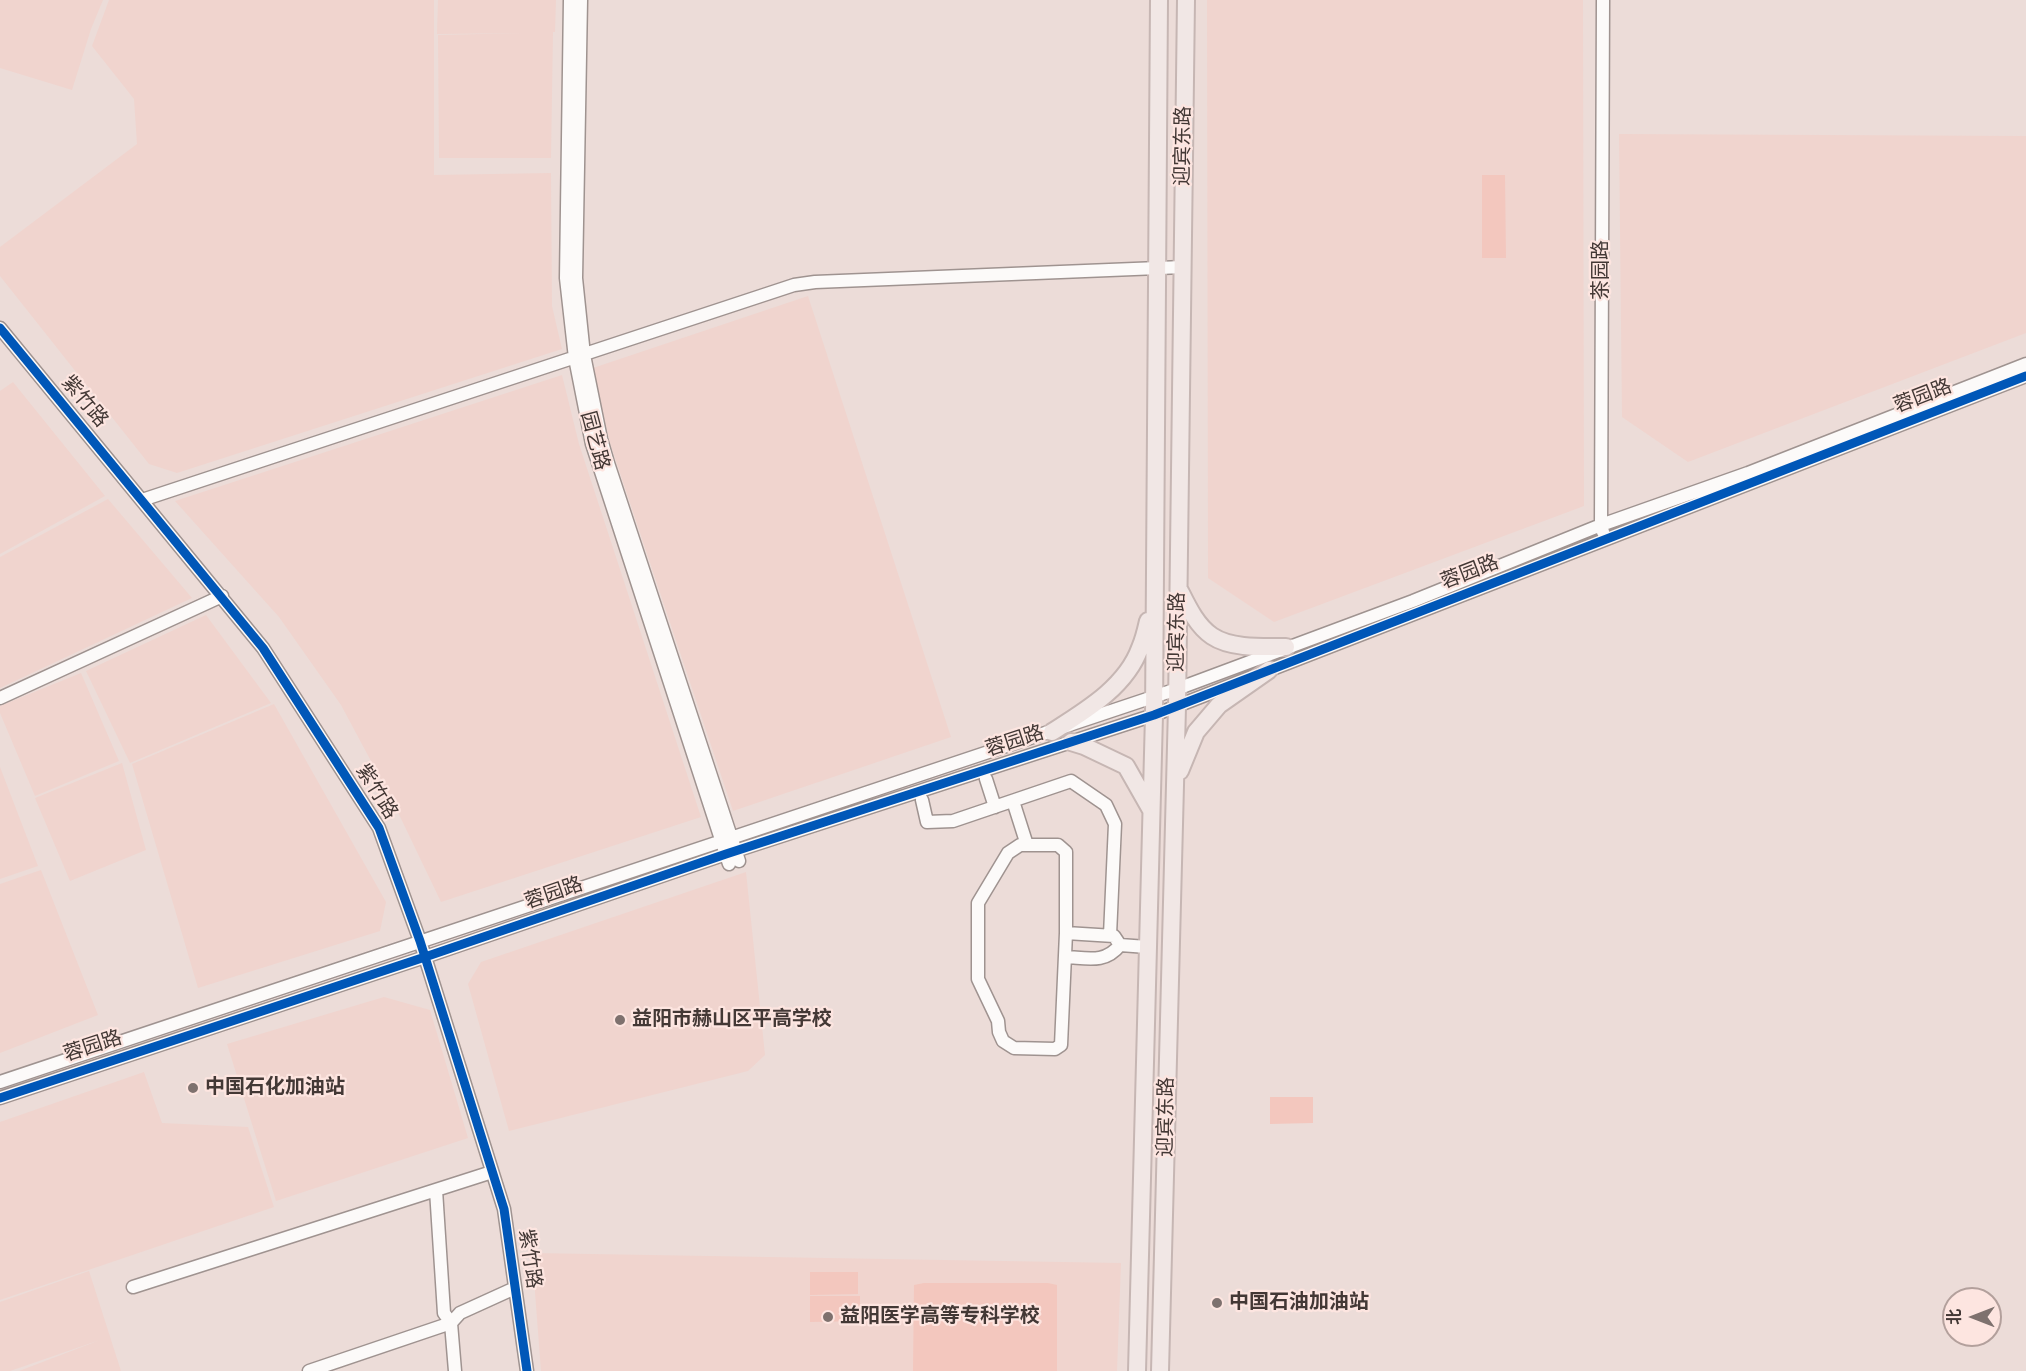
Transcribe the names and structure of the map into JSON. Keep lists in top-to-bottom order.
{
  "streets": {
    "highway": ["迎宾东路"],
    "street": [
      "茶园路",
      "蓉园路",
      "紫竹路",
      "园艺路"
    ]
  },
  "crossings": [
    ["迎宾东路", "蓉园路"],
    ["茶园路", "蓉园路"],
    ["蓉园路", "紫竹路"],
    ["蓉园路", "园艺路"]
  ],
  "places": [
    "益阳市赫山区平高学校",
    "中国石化加油站",
    "中国石油加油站",
    "益阳医学高等专科学校"
  ],
  "north": "left"
}
